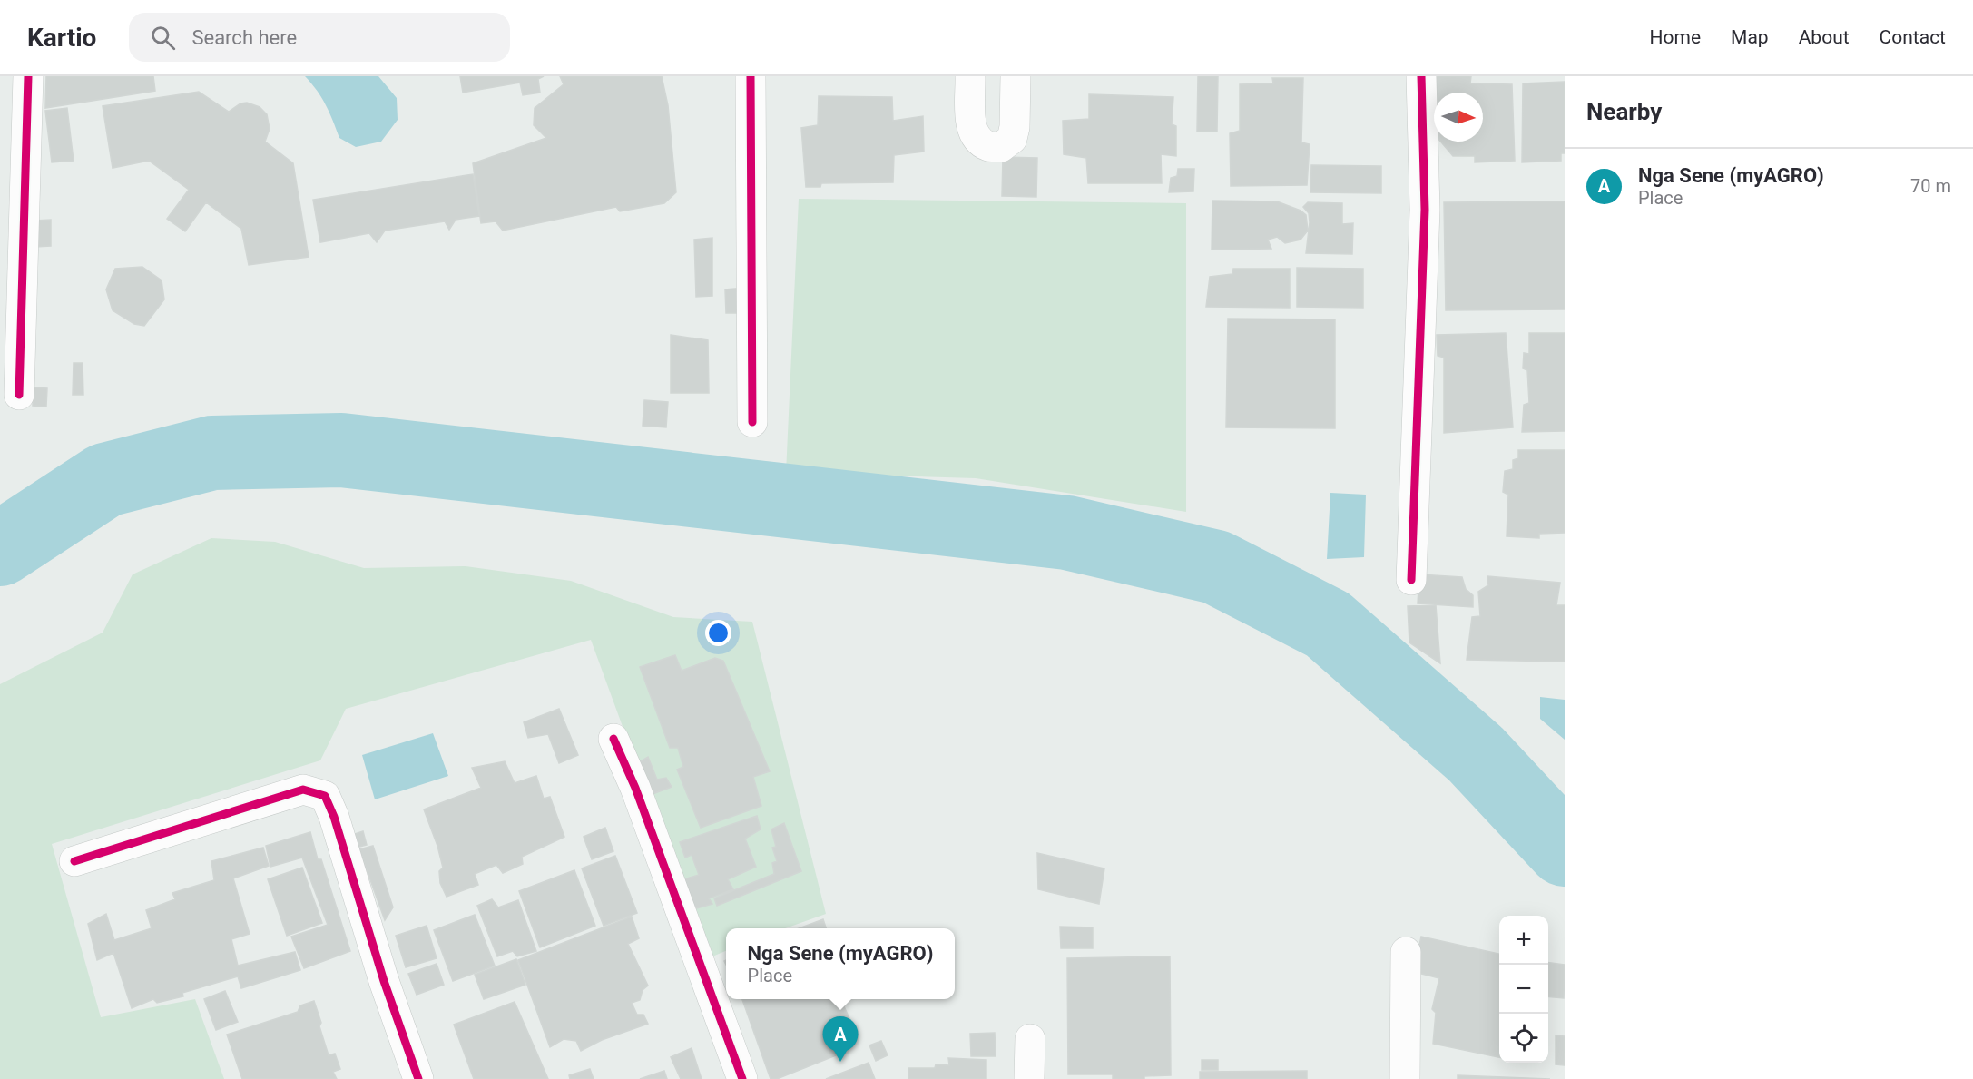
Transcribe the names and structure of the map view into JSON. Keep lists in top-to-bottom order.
{
  "north": "right",
  "page": {
    "header": "Kartio",
    "search": "Search here",
    "nav": [
      "Home",
      "Map",
      "About",
      "Contact"
    ],
    "heading": "Nearby",
    "list": [
      {
        "mark": "A",
        "name": "Nga Sene (myAGRO)",
        "note": "Place",
        "value": "70 m"
      }
    ],
    "map_buttons": ["+", "−"],
    "popup": ["Nga Sene (myAGRO)", "Place"],
    "pins": "A"
  }
}
